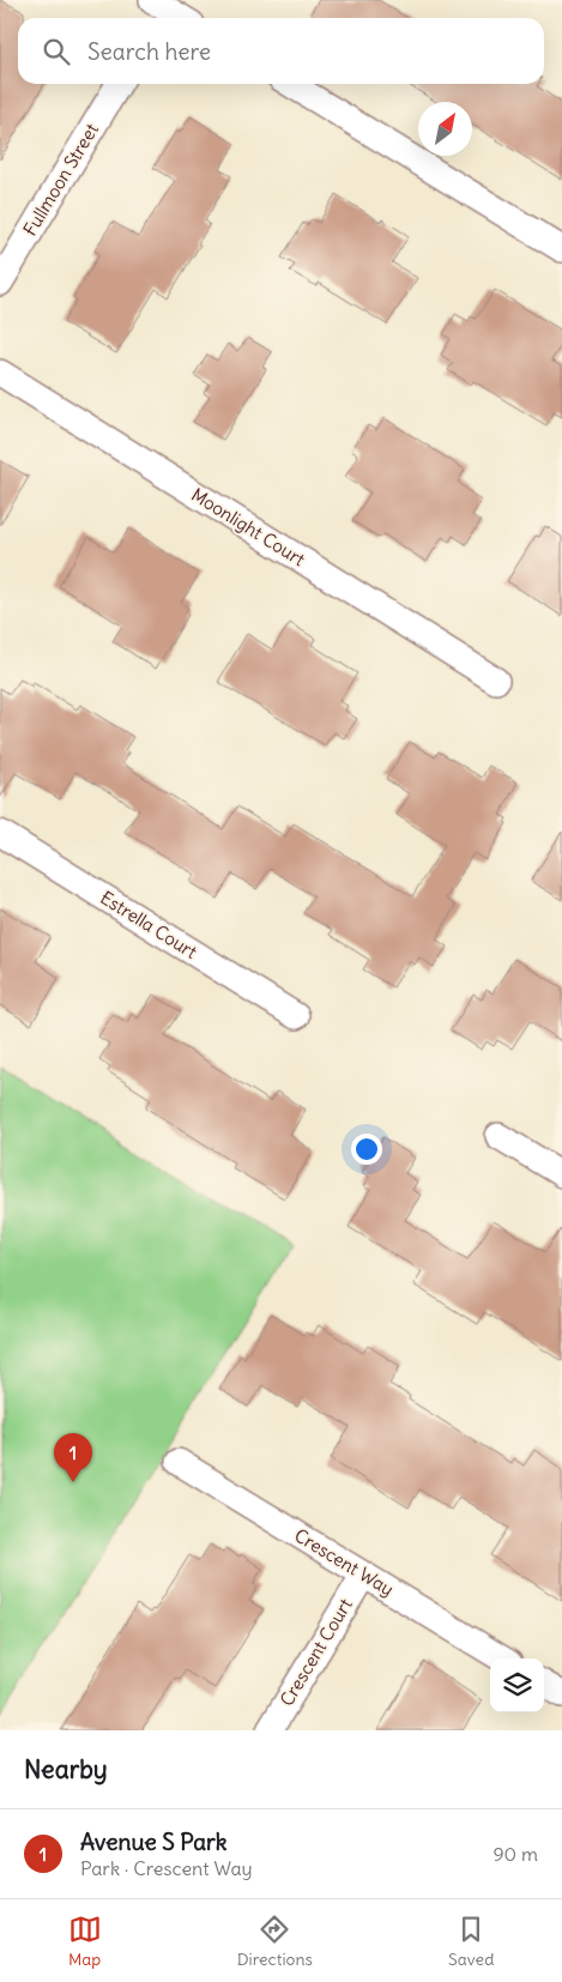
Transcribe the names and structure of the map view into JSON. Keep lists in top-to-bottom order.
{
  "streets": {
    "street": [
      "Fullmoon Street",
      "Moonlight Court",
      "Estrella Court",
      "Crescent Way",
      "Crescent Court"
    ]
  },
  "crossings": [
    ["Crescent Way", "Crescent Court"]
  ],
  "north": "top right",
  "page": {
    "search": "Search here",
    "pins": "1",
    "heading": "Nearby",
    "list": [
      {
        "mark": "1",
        "name": "Avenue S Park",
        "note": "Park · Crescent Way",
        "value": "90 m"
      }
    ],
    "nav": ["Map", "Directions", "Saved"]
  }
}
